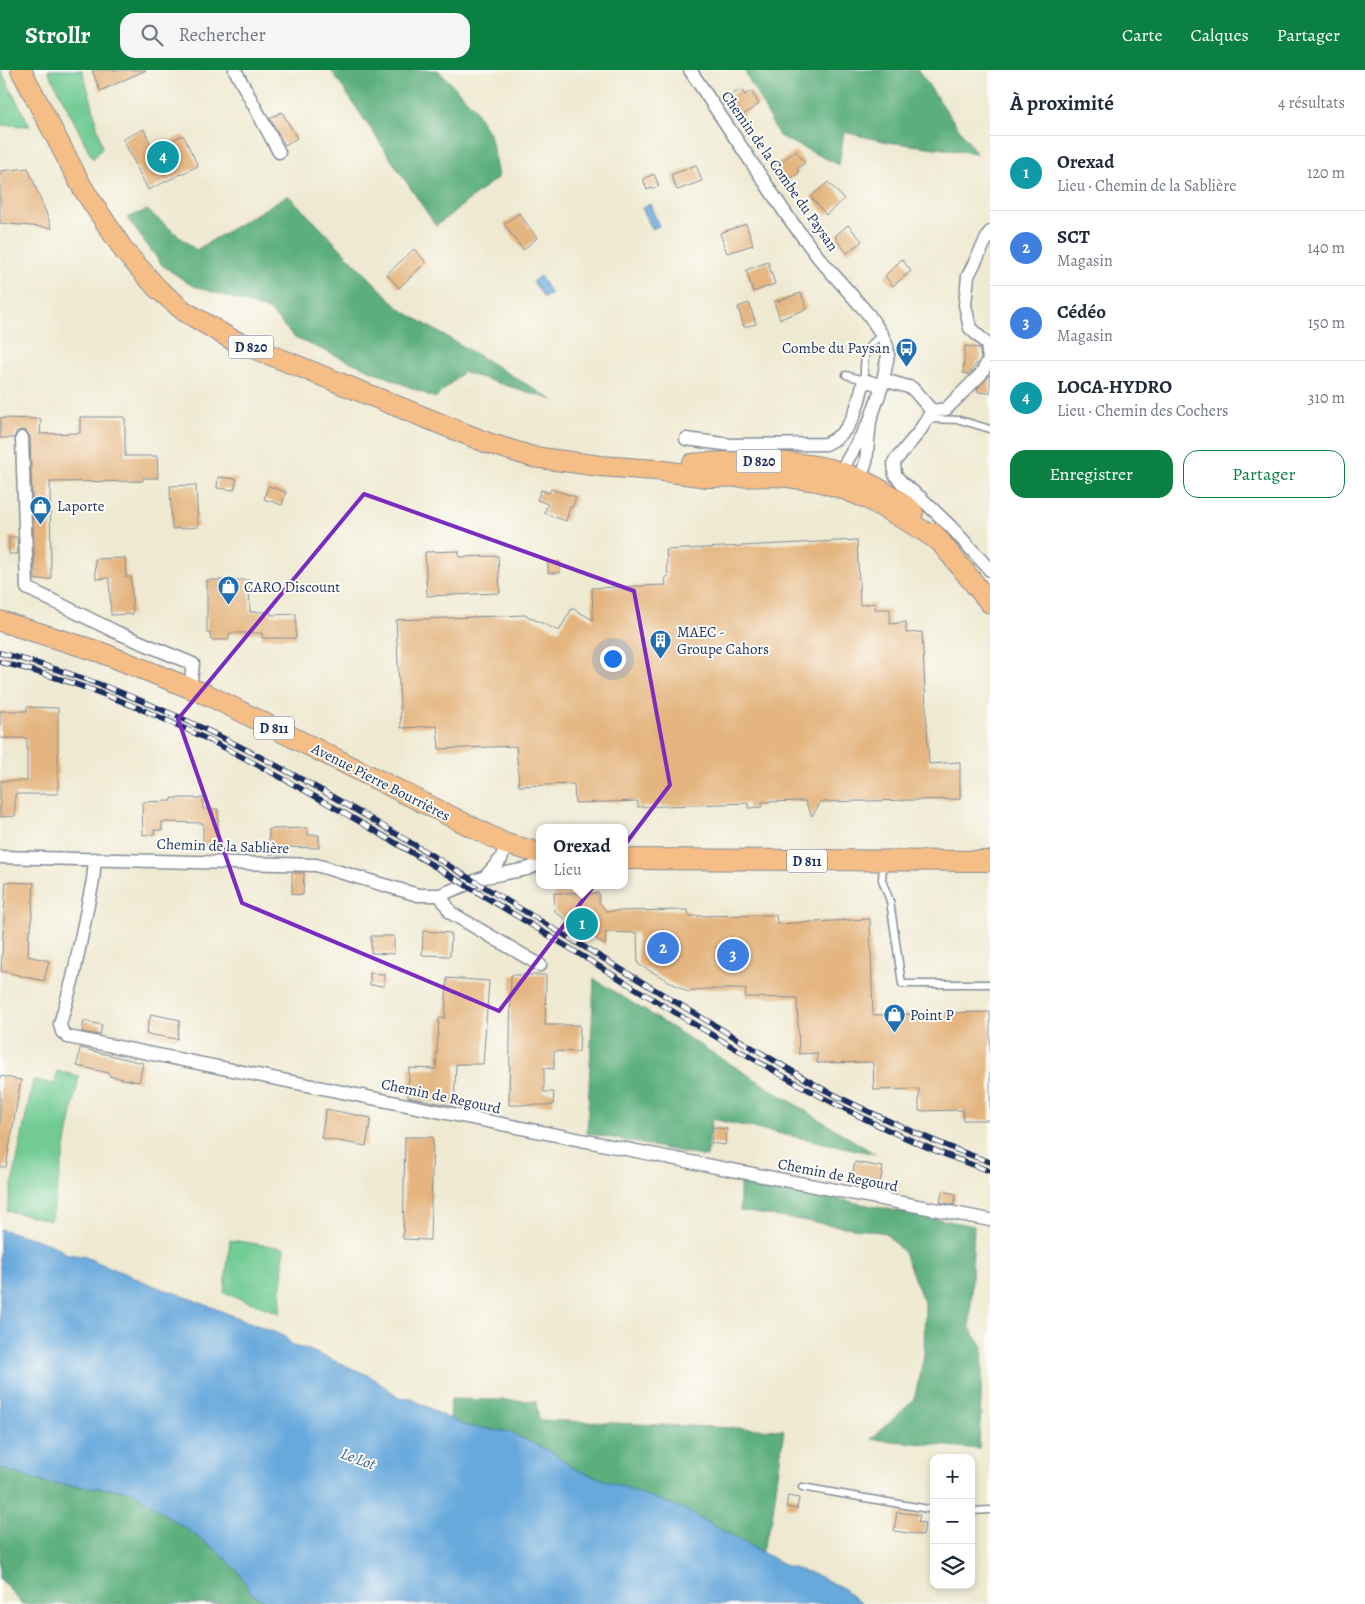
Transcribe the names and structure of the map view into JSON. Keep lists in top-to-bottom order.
{
  "streets": {
    "main road": ["D 820", "D 811", "Avenue Pierre Bourrières"],
    "street": ["Chemin de la Combe du Paysan", "Chemin de la Sablière", "Chemin de Regourd"]
  },
  "crossings": [
    ["Chemin de la Combe du Paysan", "D 820"],
    ["Avenue Pierre Bourrières", "Chemin de la Sablière"],
    ["Chemin de la Sablière", "Chemin de Regourd"]
  ],
  "water": ["Le Lot"],
  "places": {
    "bus stop": ["Combe du Paysan"],
    "shop": ["Laporte", "CARO Discount", "Point P"],
    "building": ["MAEC - Groupe Cahors"]
  },
  "page": {
    "header": "Strollr",
    "search": "Rechercher",
    "nav": ["Carte", "Calques", "Partager"],
    "heading": ["À proximité", "4 résultats"],
    "list": [
      {
        "mark": "1",
        "name": "Orexad",
        "note": "Lieu · Chemin de la Sablière",
        "value": "120 m"
      },
      {
        "mark": "2",
        "name": "SCT",
        "note": "Magasin",
        "value": "140 m"
      },
      {
        "mark": "3",
        "name": "Cédéo",
        "note": "Magasin",
        "value": "150 m"
      },
      {
        "mark": "4",
        "name": "LOCA-HYDRO",
        "note": "Lieu · Chemin des Cochers",
        "value": "310 m"
      }
    ],
    "pins": [
      "4",
      "1",
      "2",
      "3"
    ],
    "buttons": ["Enregistrer", "Partager"],
    "popup": ["Orexad", "Lieu"],
    "map_buttons": ["+", "−"]
  }
}
